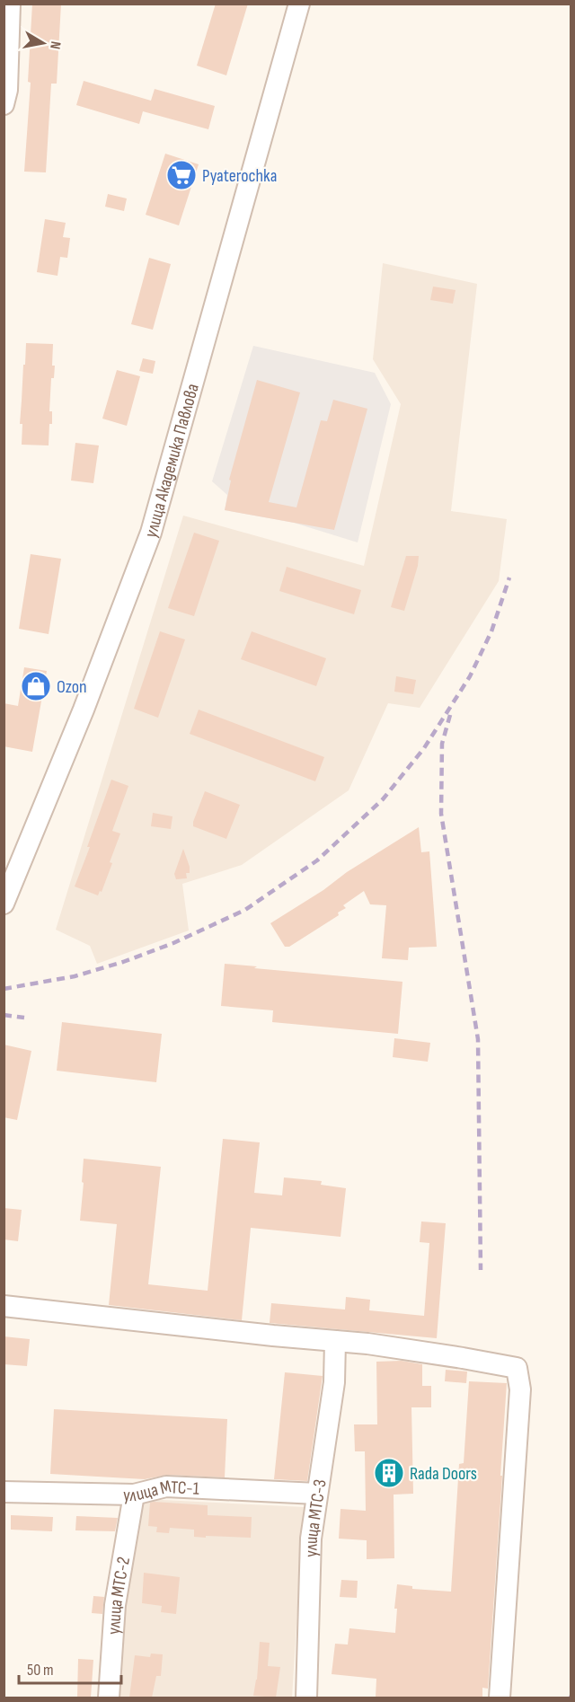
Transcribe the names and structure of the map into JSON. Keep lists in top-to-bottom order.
{
  "streets": {
    "street": [
      "улица Академика Павлова",
      "улица МТС-1",
      "улица МТС-3",
      "улица МТС-2"
    ]
  },
  "crossings": [
    ["улица МТС-1", "улица МТС-3"],
    ["улица МТС-1", "улица МТС-2"]
  ],
  "places": {
    "supermarket": ["Pyaterochka"],
    "shop": ["Ozon"],
    "building": ["Rada Doors"]
  },
  "scale_bar": "50 m",
  "north": "right"
}
